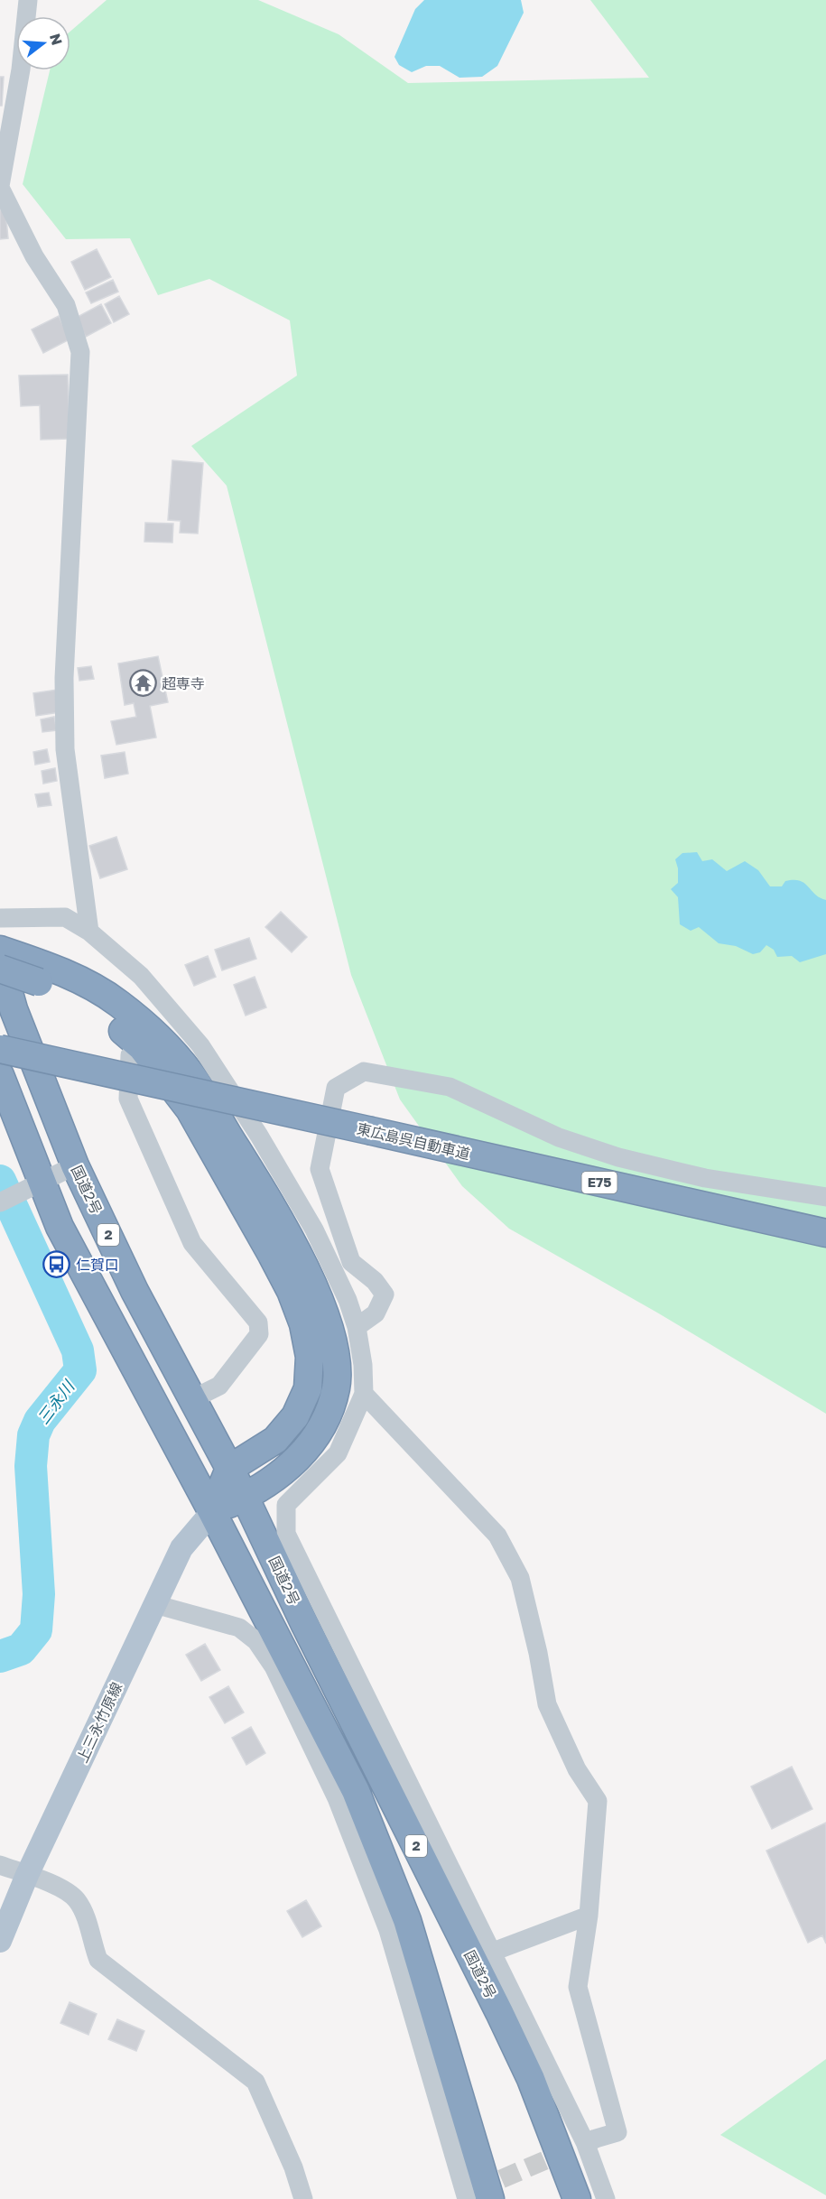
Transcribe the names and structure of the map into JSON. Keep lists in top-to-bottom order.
{
  "streets": {
    "highway": [
      "東広島呉自動車道",
      "E75",
      "国道2号",
      "2"
    ],
    "main road": ["上三永竹原線"]
  },
  "crossings": [
    ["2", "上三永竹原線"]
  ],
  "water": ["三永川"],
  "places": {
    "temple": ["超専寺"],
    "bus stop": ["仁賀口"]
  },
  "north": "right"
}
